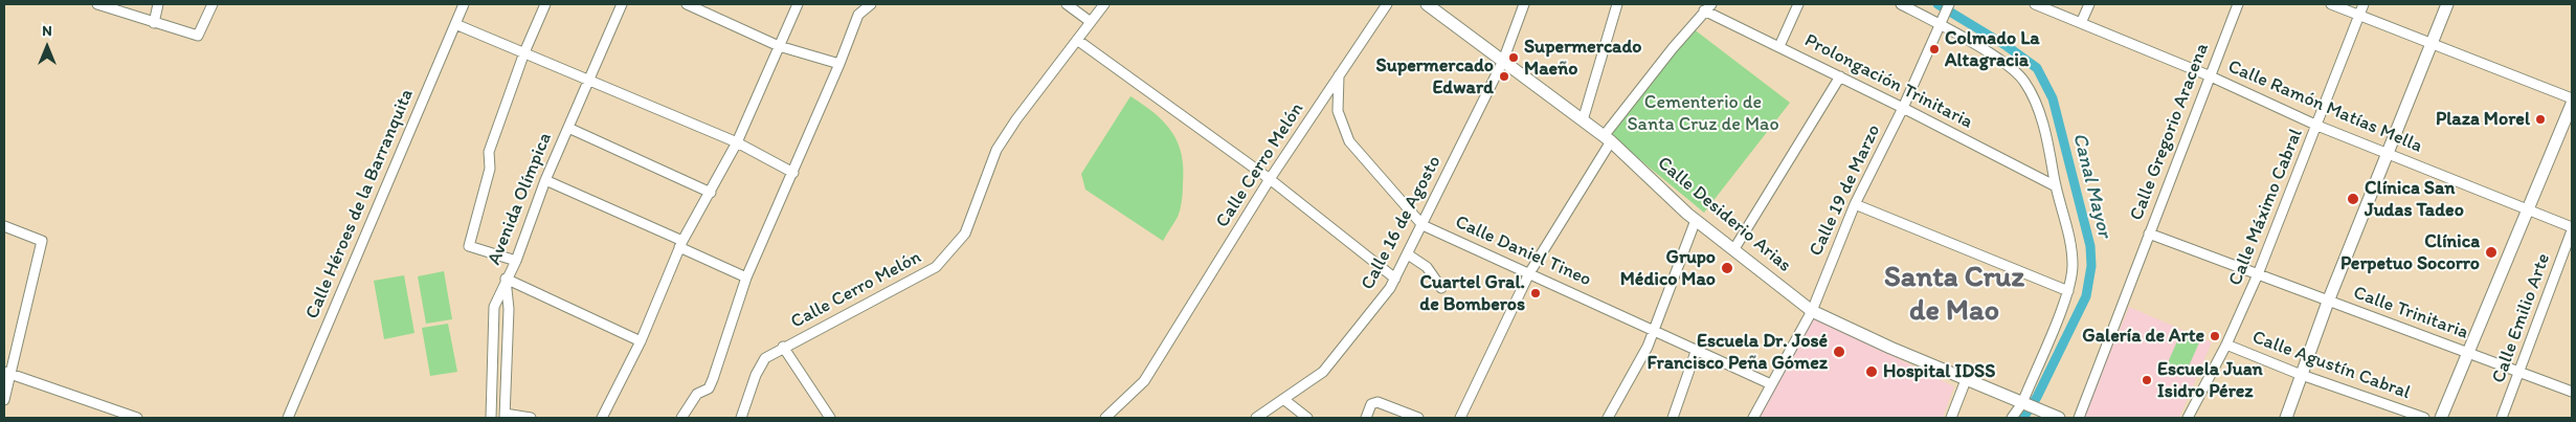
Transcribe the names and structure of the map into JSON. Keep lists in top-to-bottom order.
{
  "streets": {
    "main road": ["Calle Desiderio Arias"],
    "street": [
      "Prolongación Trinitaria",
      "Calle Ramón Matías Mella",
      "Calle Gregorio Aracena",
      "Calle Cerro Melón",
      "Calle 19 de Marzo",
      "Avenida Olímpica",
      "Calle Héroes de la Barranquita",
      "Calle Máximo Cabral",
      "Calle 16 de Agosto",
      "Calle Daniel Tineo",
      "Calle Trinitaria",
      "Calle Emilio Arte",
      "Calle Agustín Cabral"
    ]
  },
  "crossings": [
    ["Prolongación Trinitaria", "Calle 19 de Marzo"],
    ["Calle Ramón Matías Mella", "Calle Gregorio Aracena"],
    ["Calle Ramón Matías Mella", "Calle Máximo Cabral"],
    ["Calle Ramón Matías Mella", "Calle Emilio Arte"],
    ["Calle Gregorio Aracena", "Calle Trinitaria"],
    ["Calle Cerro Melón", "Calle Daniel Tineo"],
    ["Calle 19 de Marzo", "Calle Desiderio Arias"],
    ["Calle 19 de Marzo", "Calle Daniel Tineo"],
    ["Calle Máximo Cabral", "Calle Trinitaria"],
    ["Calle Máximo Cabral", "Calle Agustín Cabral"],
    ["Calle Desiderio Arias", "Calle 16 de Agosto"],
    ["Calle 16 de Agosto", "Calle Daniel Tineo"],
    ["Calle Trinitaria", "Calle Emilio Arte"]
  ],
  "districts": ["Santa Cruz de Mao"],
  "water": ["Canal Mayor"],
  "parks": ["Cementerio de Santa Cruz de Mao"],
  "places": [
    "Colmado La Altagracia",
    "Supermercado Maeño",
    "Supermercado Edward",
    "Plaza Morel",
    "Clínica San Judas Tadeo",
    "Clínica Perpetuo Socorro",
    "Grupo Médico Mao",
    "Cuartel Gral. de Bomberos",
    "Galería de Arte",
    "Escuela Dr. José Francisco Peña Gómez",
    "Hospital IDSS",
    "Escuela Juan Isidro Pérez"
  ],
  "north": "top"
}
